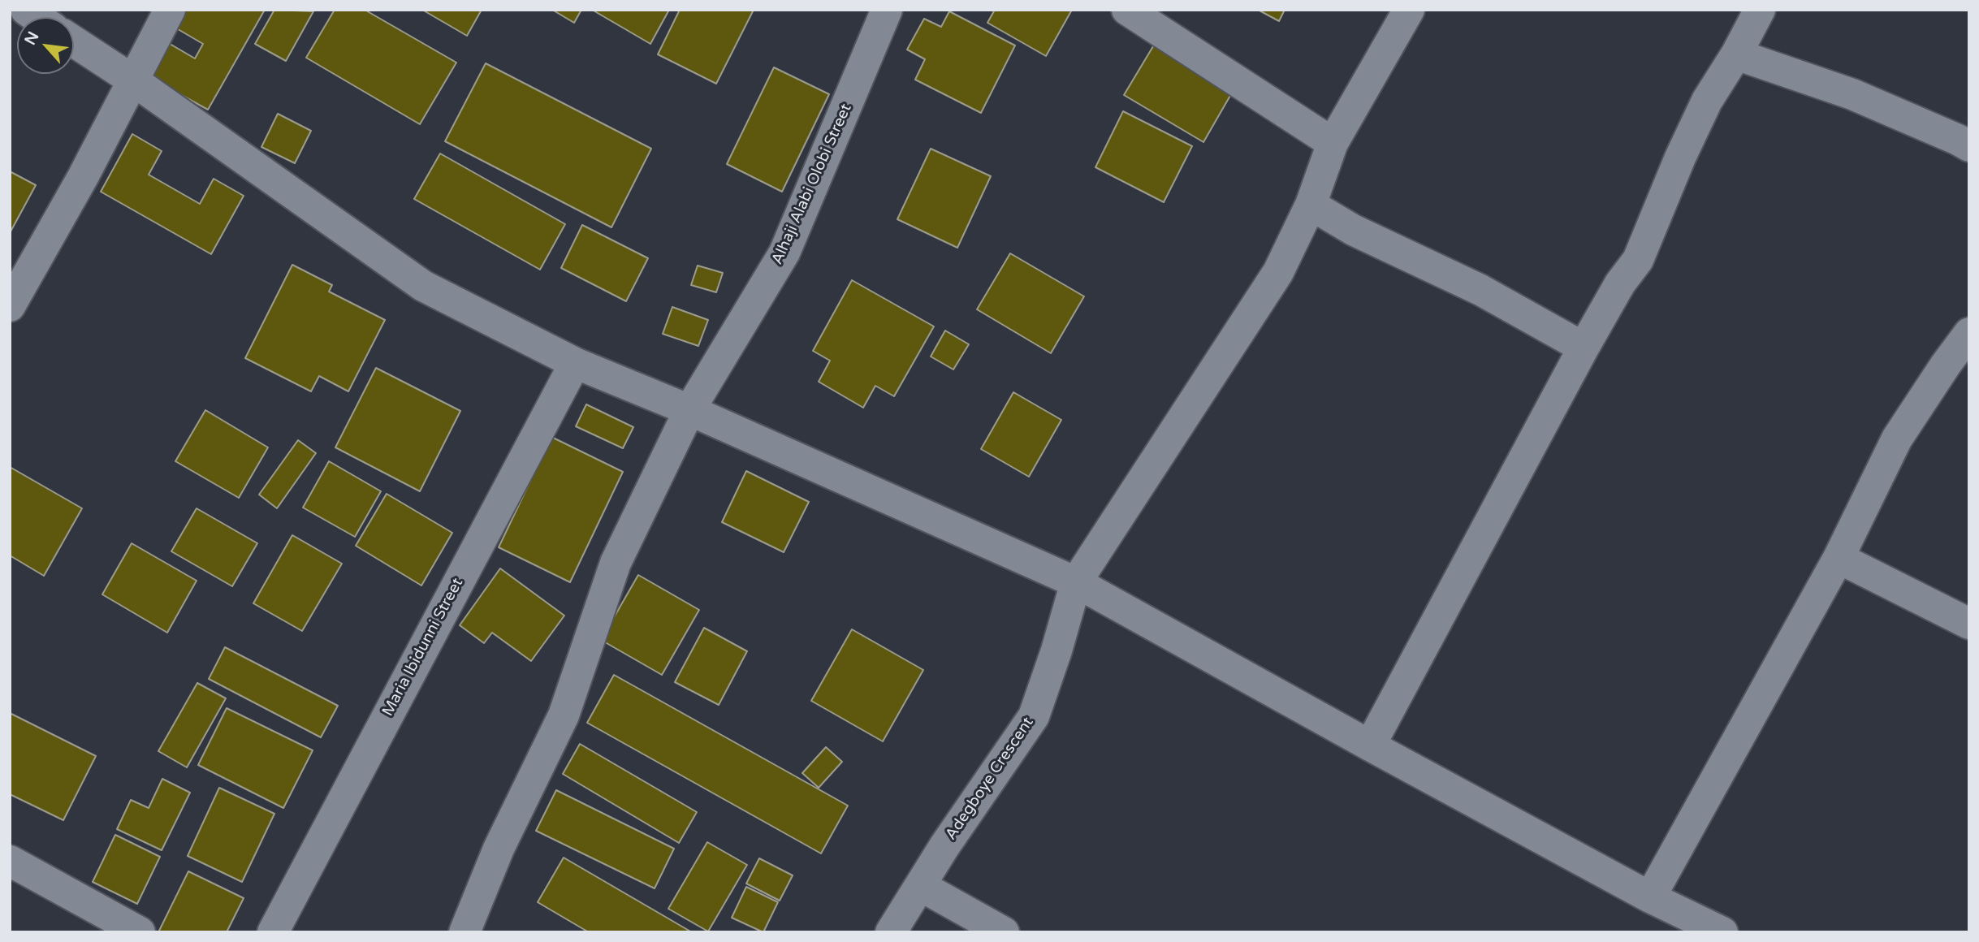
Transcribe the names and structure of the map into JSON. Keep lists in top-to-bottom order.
{
  "streets": {
    "street": ["Alhaji Alabi Olobi Street", "Maria Ibidunni Street", "Adegboye Crescent"]
  },
  "north": "top left"
}
